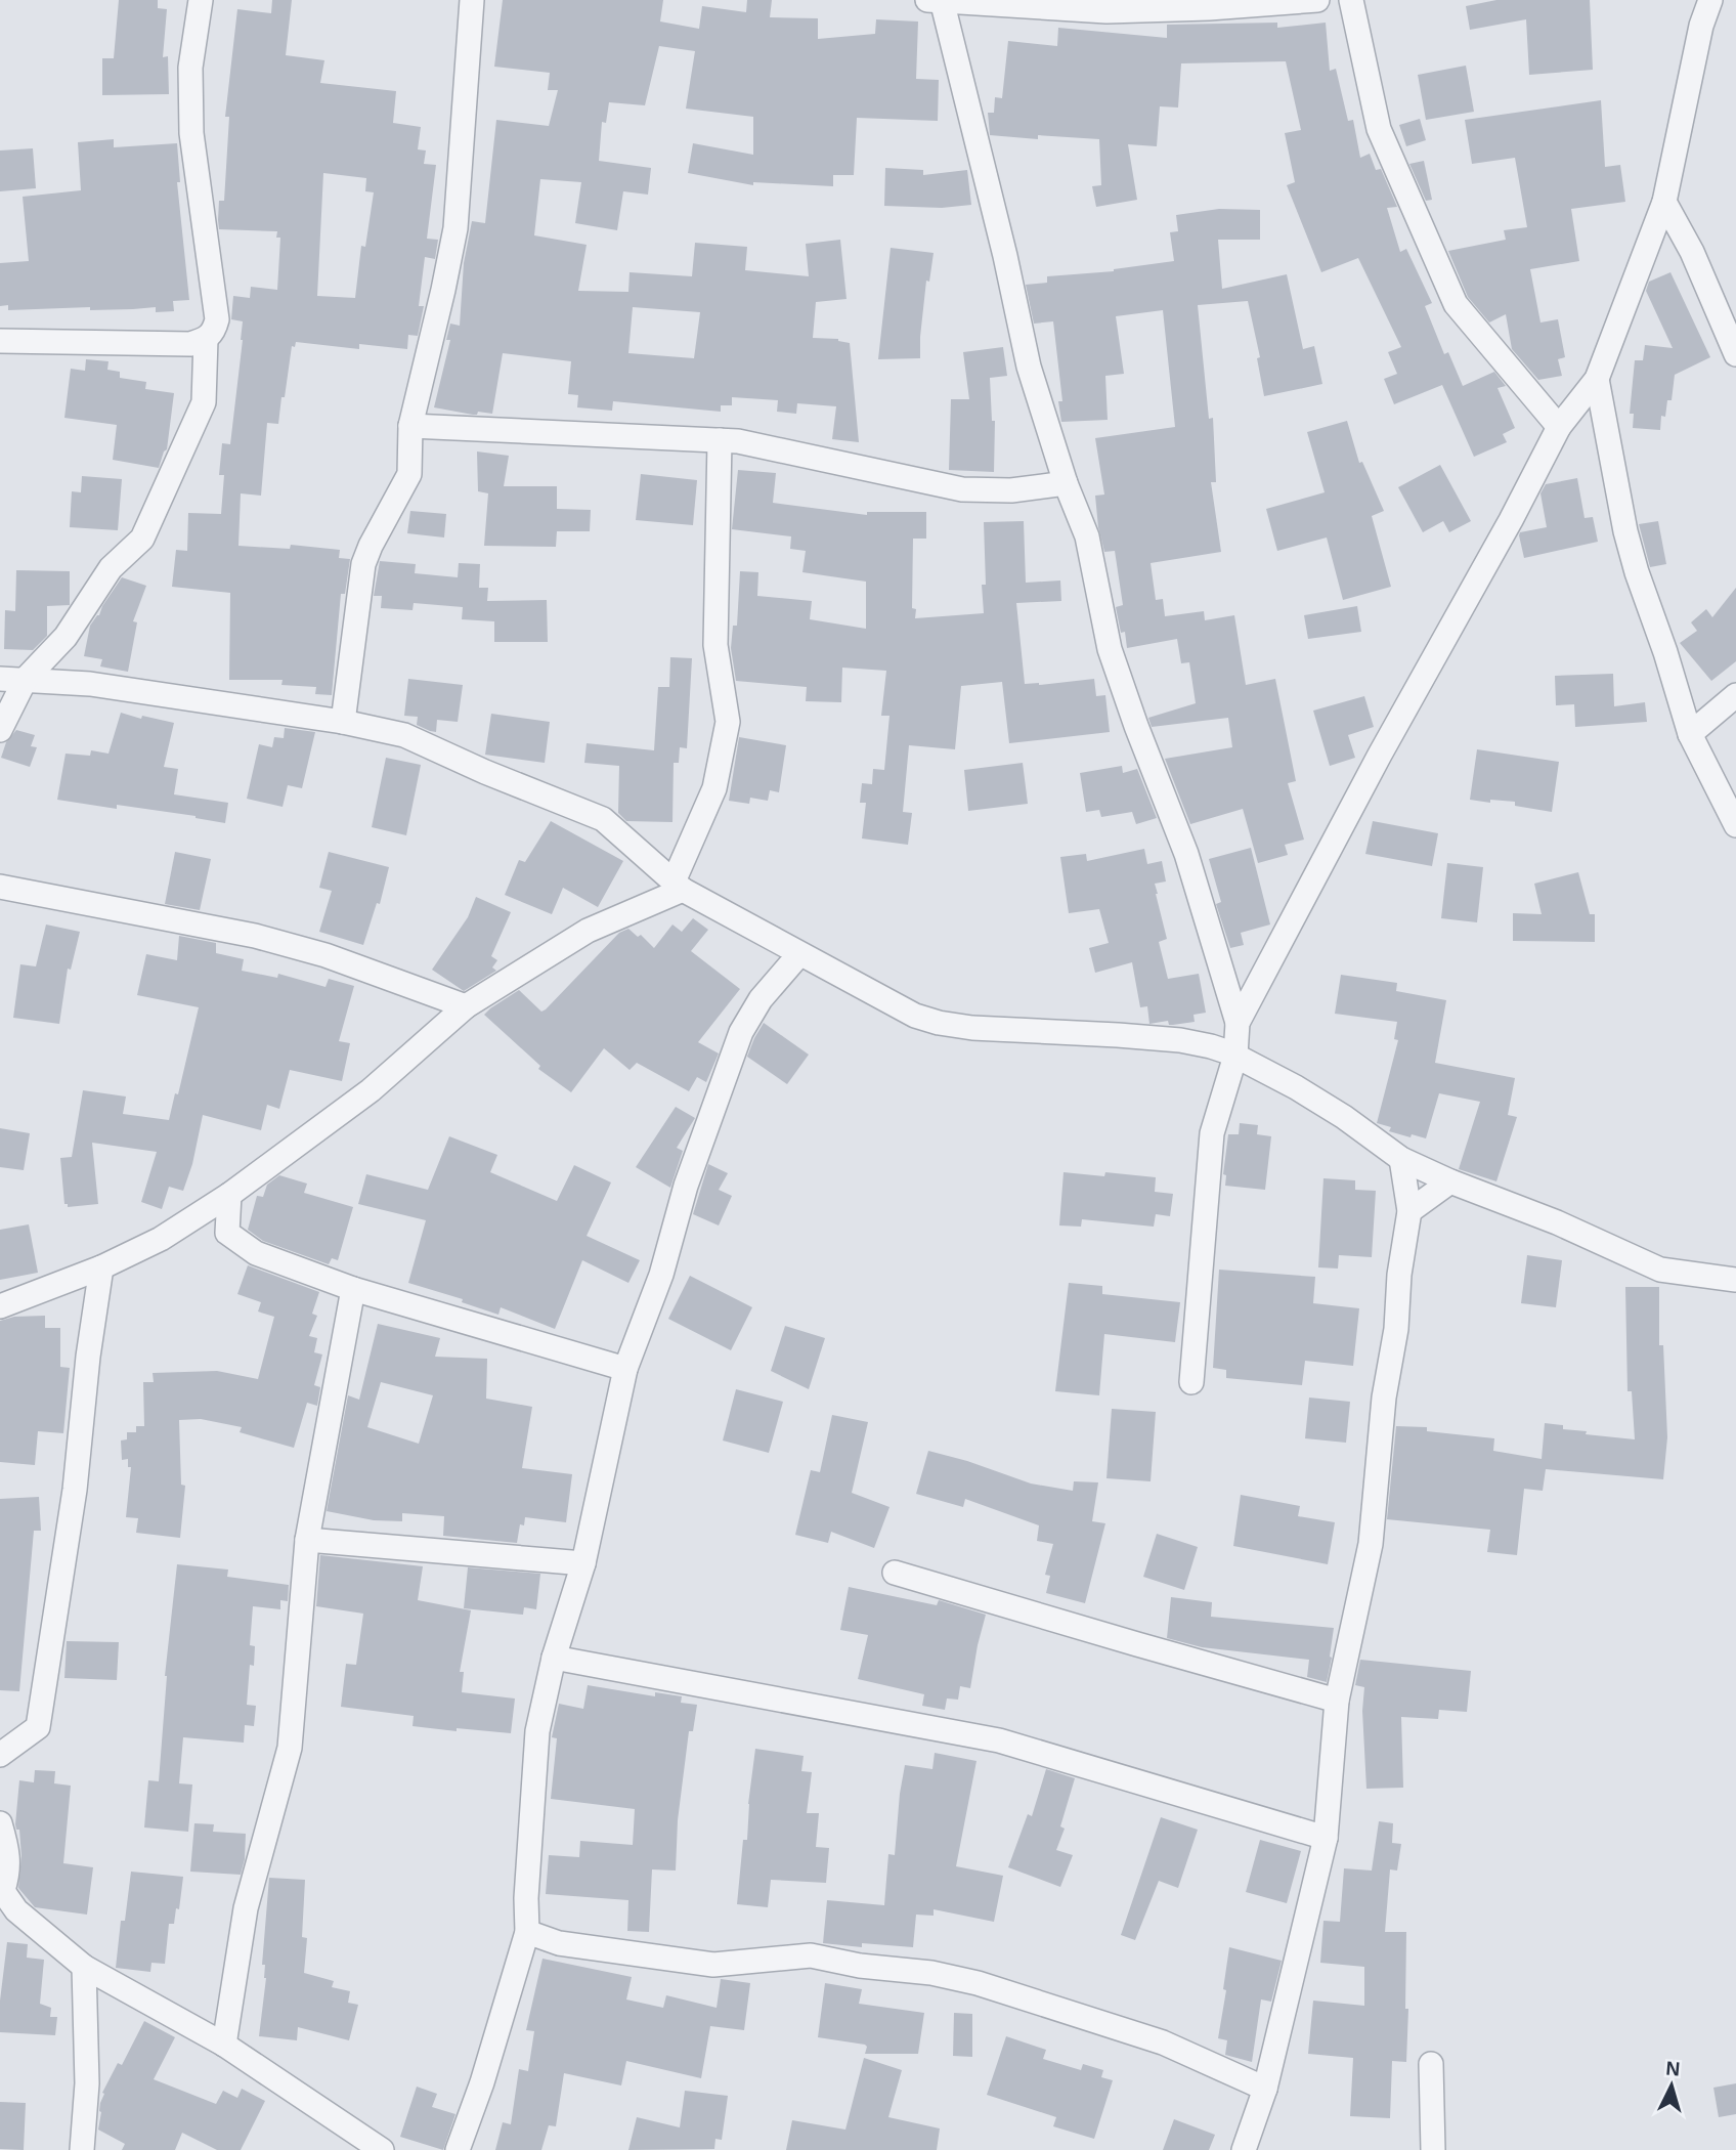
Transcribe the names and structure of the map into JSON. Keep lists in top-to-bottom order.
{
  "north": "top"
}
